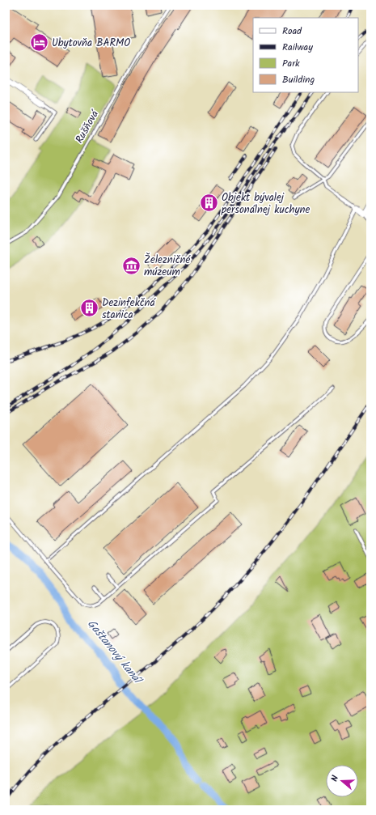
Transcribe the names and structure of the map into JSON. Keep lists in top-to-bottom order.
{
  "streets": {
    "lane": ["Rušňová"]
  },
  "water": ["Gaštanový kanál"],
  "places": {
    "hotel": ["Ubytovňa BARMO"],
    "building": ["Objekt bývalej personálnej kuchyne", "Dezinfekčná stanica"],
    "museum": ["Železničné múzeum"]
  },
  "legend": [
    "Road",
    "Railway",
    "Park",
    "Building"
  ],
  "north": "left"
}
